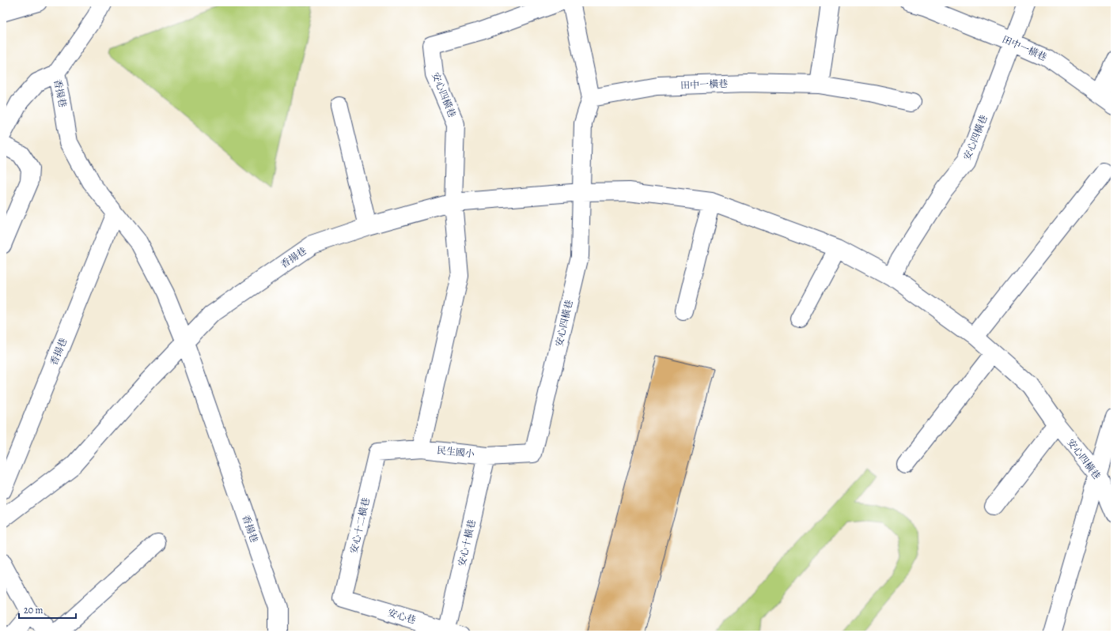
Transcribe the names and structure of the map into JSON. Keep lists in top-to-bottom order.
{
  "streets": {
    "street": [
      "田中一橫巷",
      "香揚巷",
      "安心四橫巷",
      "民生國小",
      "安心十二橫巷",
      "安心十橫巷",
      "安心巷"
    ]
  },
  "crossings": [
    ["田中一橫巷", "安心四橫巷"],
    ["香揚巷", "安心四橫巷"],
    ["安心四橫巷", "民生國小"],
    ["民生國小", "安心十二橫巷"],
    ["民生國小", "安心十橫巷"],
    ["安心十二橫巷", "安心巷"],
    ["安心十橫巷", "安心巷"]
  ],
  "scale_bar": "20 m"
}
